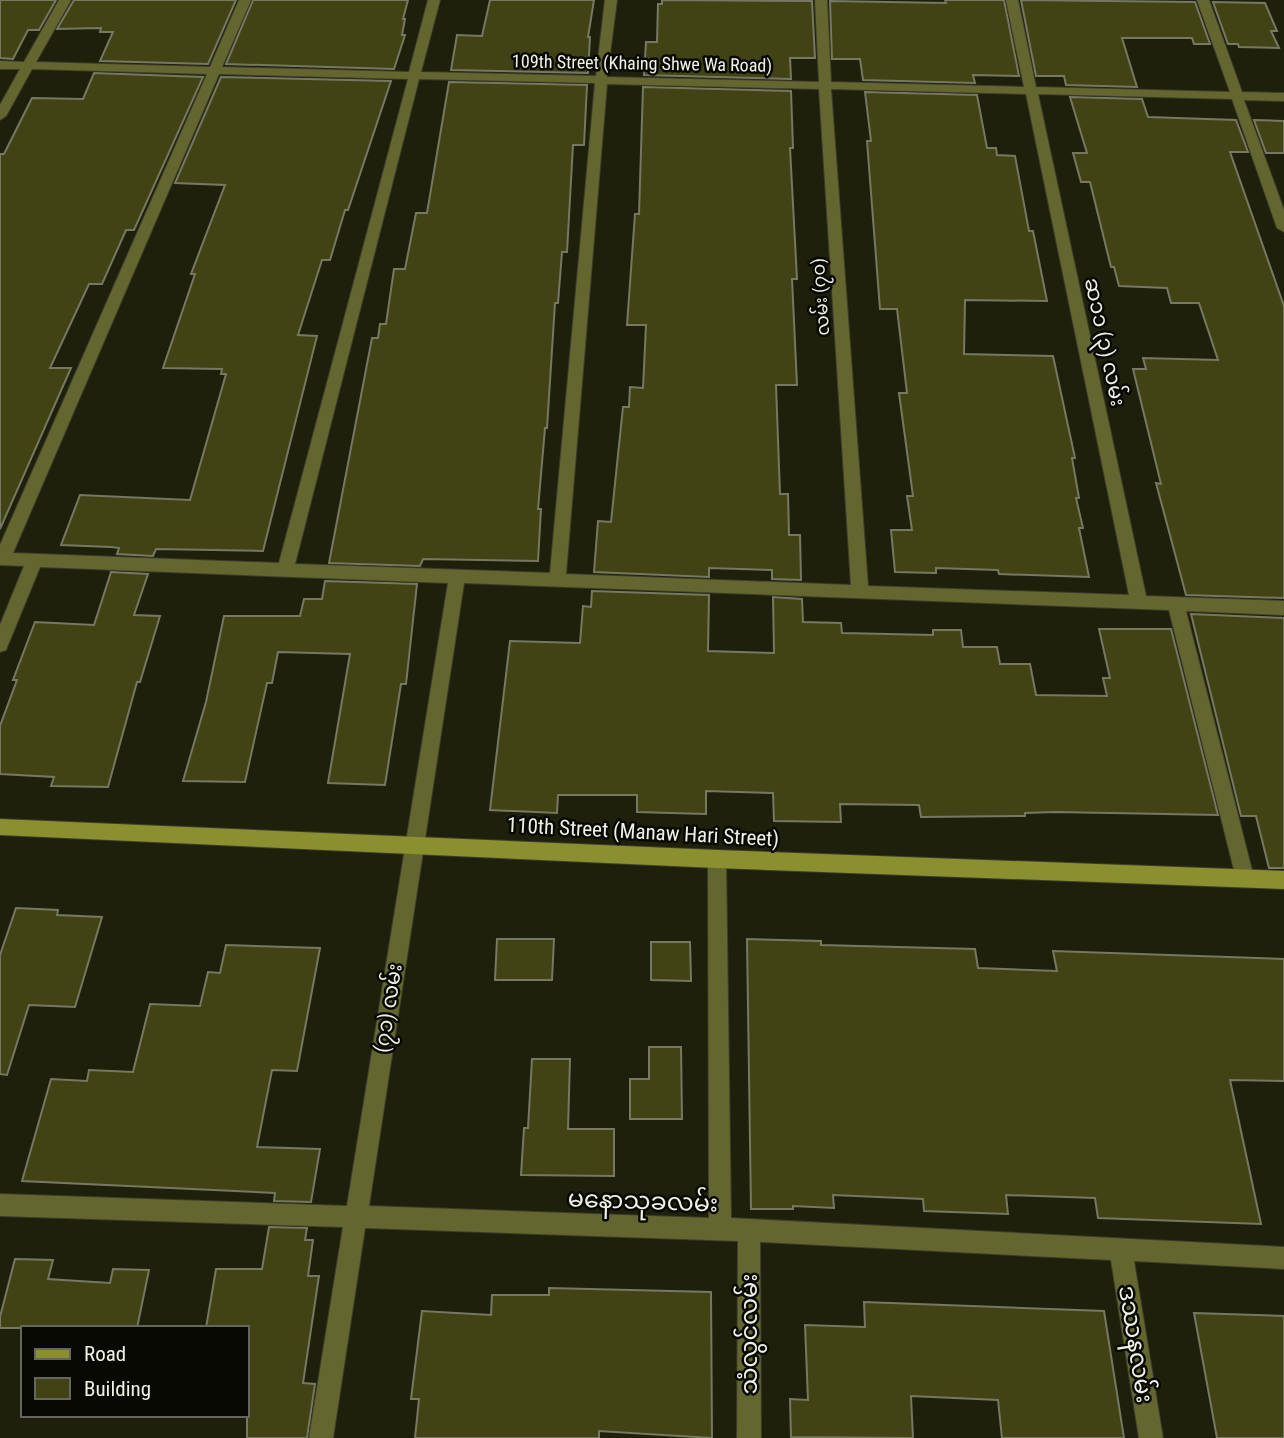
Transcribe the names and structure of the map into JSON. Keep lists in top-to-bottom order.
{
  "streets": {
    "main road": ["110th Street (Manaw Hari Street)"],
    "street": [
      "109th Street (Khaing Shwe Wa Road)",
      "လမ်း (၇၀)",
      "ဆ၁၁ (၃) လမ်း",
      "(၇၁) လမ်း",
      "မနောသုခလမ်း",
      "သံလွင်လမ်း",
      "ဒဿနလမ်း"
    ]
  },
  "crossings": [
    ["109th Street (Khaing Shwe Wa Road)", "လမ်း (၇၀)"],
    ["109th Street (Khaing Shwe Wa Road)", "ဆ၁၁ (၃) လမ်း"],
    ["110th Street (Manaw Hari Street)", "(၇၁) လမ်း"],
    ["(၇၁) လမ်း", "မနောသုခလမ်း"],
    ["မနောသုခလမ်း", "သံလွင်လမ်း"],
    ["မနောသုခလမ်း", "ဒဿနလမ်း"]
  ],
  "legend": ["Road", "Building"]
}
